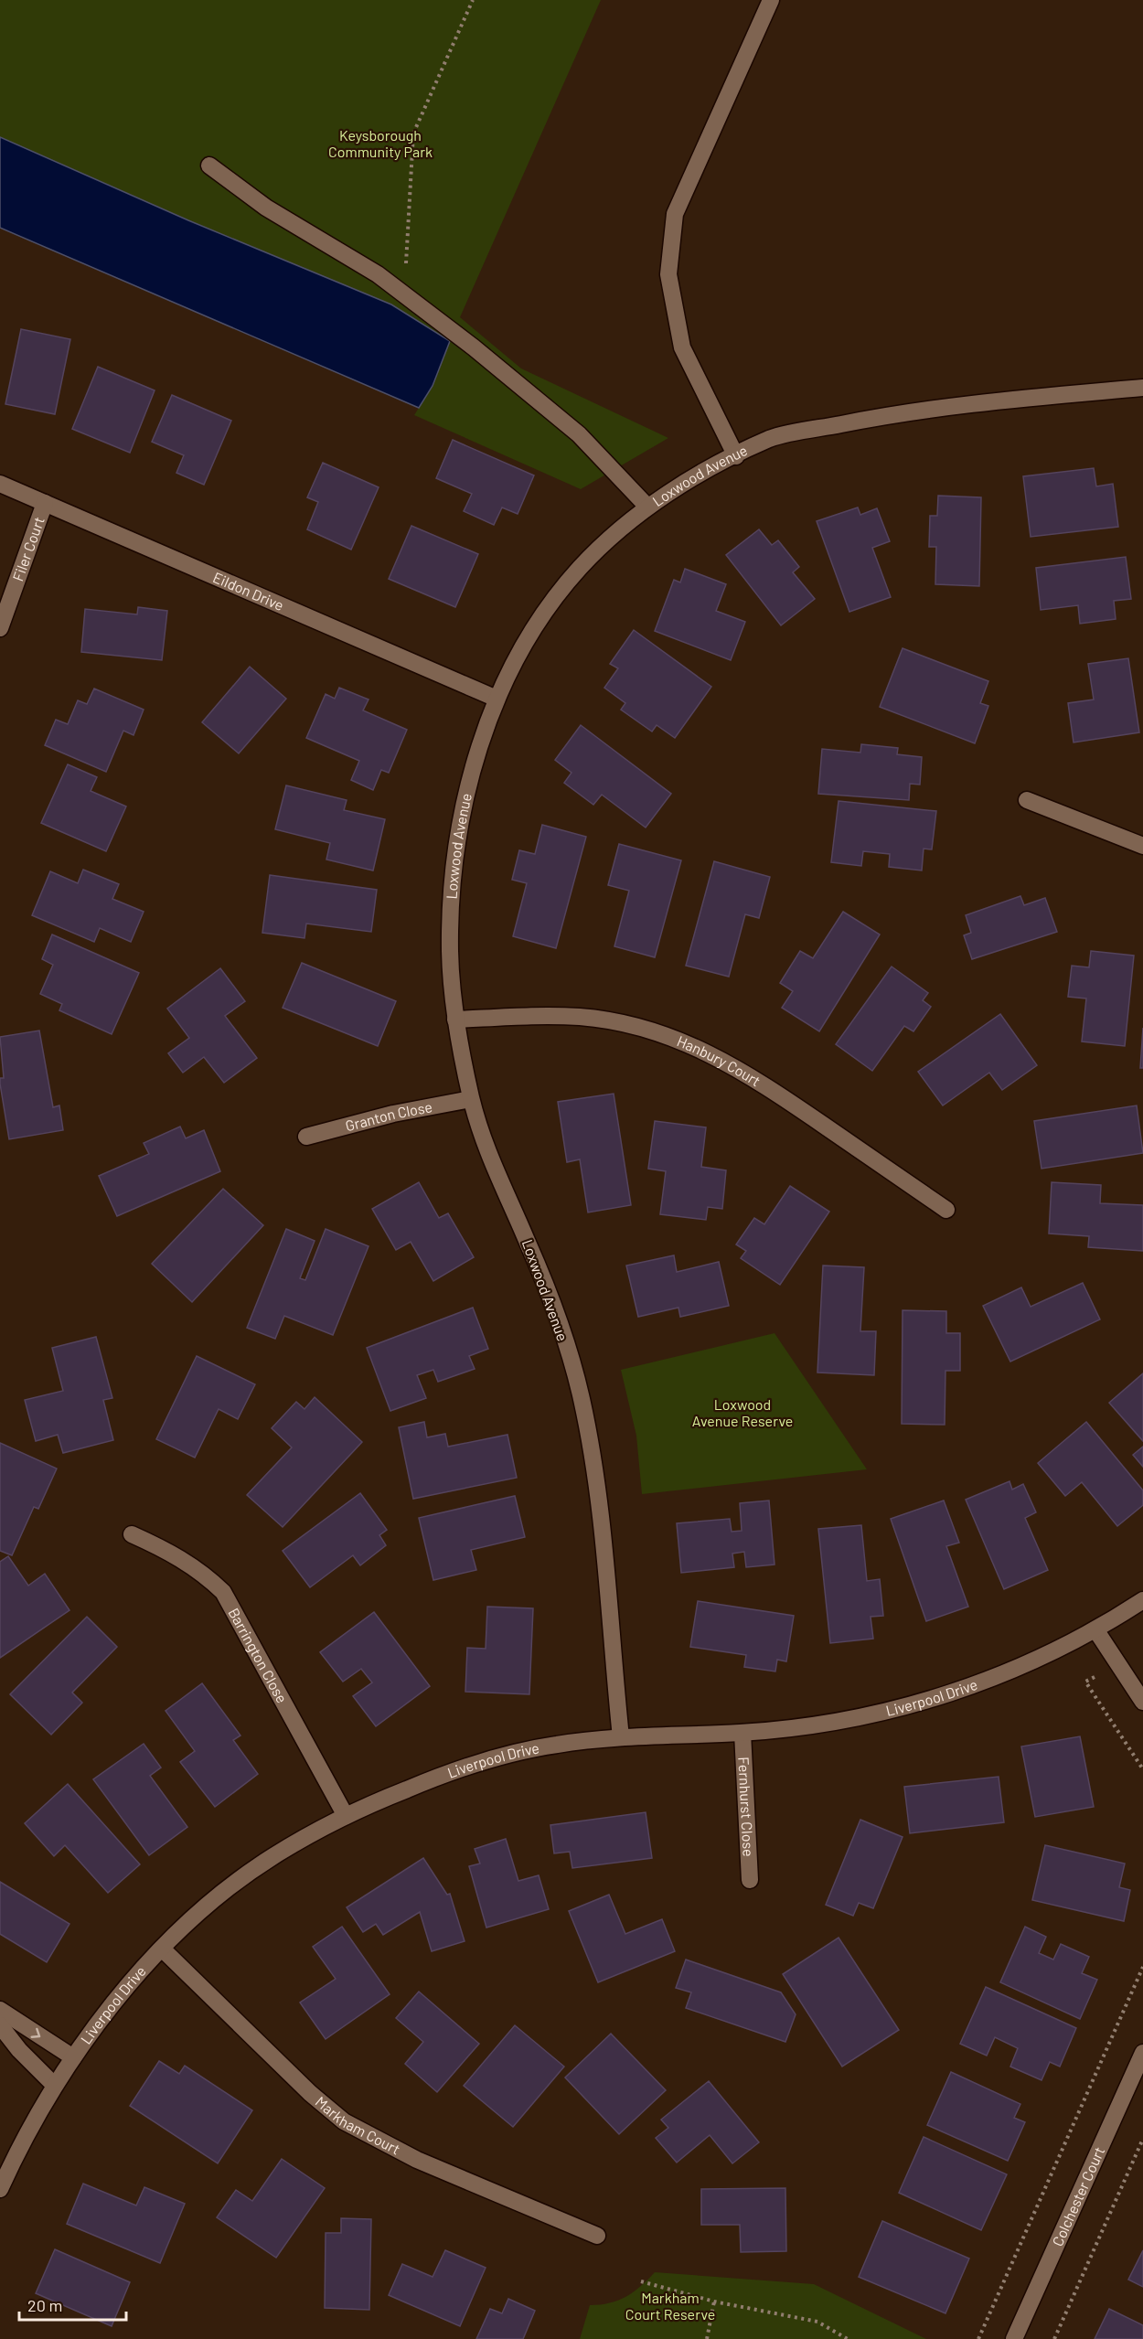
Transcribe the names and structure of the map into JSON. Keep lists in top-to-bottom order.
{
  "streets": {
    "street": [
      "Loxwood Avenue",
      "Filer Court",
      "Eildon Drive",
      "Hanbury Court",
      "Granton Close",
      "Barrington Close",
      "Liverpool Drive",
      "Fernhurst Close",
      "Markham Court",
      "Colchester Court"
    ]
  },
  "crossings": [
    ["Loxwood Avenue", "Eildon Drive"],
    ["Loxwood Avenue", "Hanbury Court"],
    ["Loxwood Avenue", "Granton Close"],
    ["Loxwood Avenue", "Liverpool Drive"],
    ["Filer Court", "Eildon Drive"],
    ["Barrington Close", "Liverpool Drive"],
    ["Liverpool Drive", "Fernhurst Close"],
    ["Liverpool Drive", "Markham Court"]
  ],
  "parks": ["Keysborough Community Park", "Loxwood Avenue Reserve", "Markham Court Reserve"],
  "scale_bar": "20 m"
}
